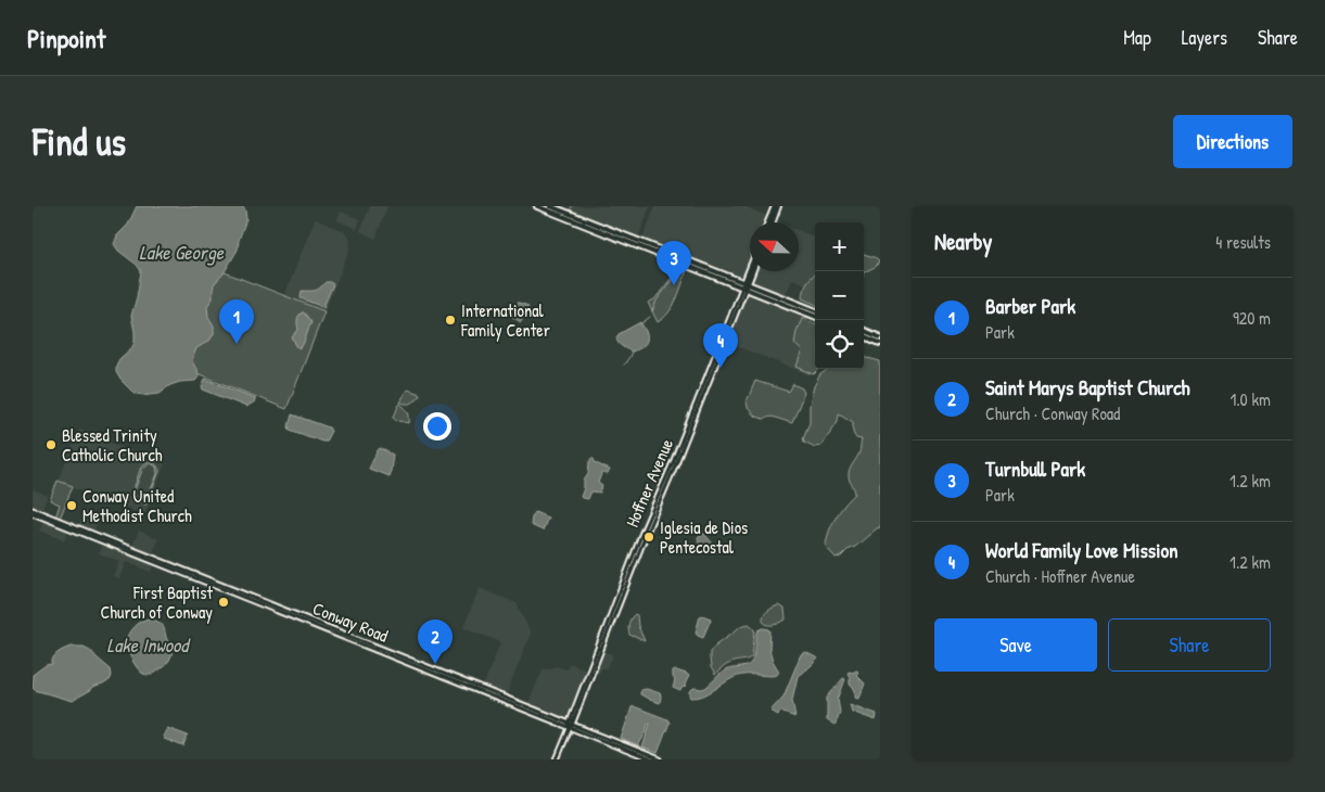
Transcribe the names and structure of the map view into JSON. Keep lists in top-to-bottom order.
{
  "streets": {
    "main road": ["Hoffner Avenue", "Conway Road"]
  },
  "crossings": [
    ["Hoffner Avenue", "Conway Road"]
  ],
  "water": ["Lake George", "Lake Inwood"],
  "places": [
    "International Family Center",
    "Blessed Trinity Catholic Church",
    "Conway United Methodist Church",
    "Iglesia de Dios Pentecostal",
    "First Baptist Church of Conway"
  ],
  "north": "left",
  "page": {
    "header": "Pinpoint",
    "nav": ["Map", "Layers", "Share"],
    "buttons": [
      "Directions",
      ["Save", "Share"]
    ],
    "title": "Find us",
    "heading": ["Nearby", "4 results"],
    "map_buttons": ["+", "−"],
    "pins": [
      "3",
      "1",
      "4",
      "2"
    ],
    "list": [
      {
        "mark": "1",
        "name": "Barber Park",
        "note": "Park",
        "value": "920 m"
      },
      {
        "mark": "2",
        "name": "Saint Marys Baptist Church",
        "note": "Church · Conway Road",
        "value": "1.0 km"
      },
      {
        "mark": "3",
        "name": "Turnbull Park",
        "note": "Park",
        "value": "1.2 km"
      },
      {
        "mark": "4",
        "name": "World Family Love Mission",
        "note": "Church · Hoffner Avenue",
        "value": "1.2 km"
      }
    ]
  }
}
